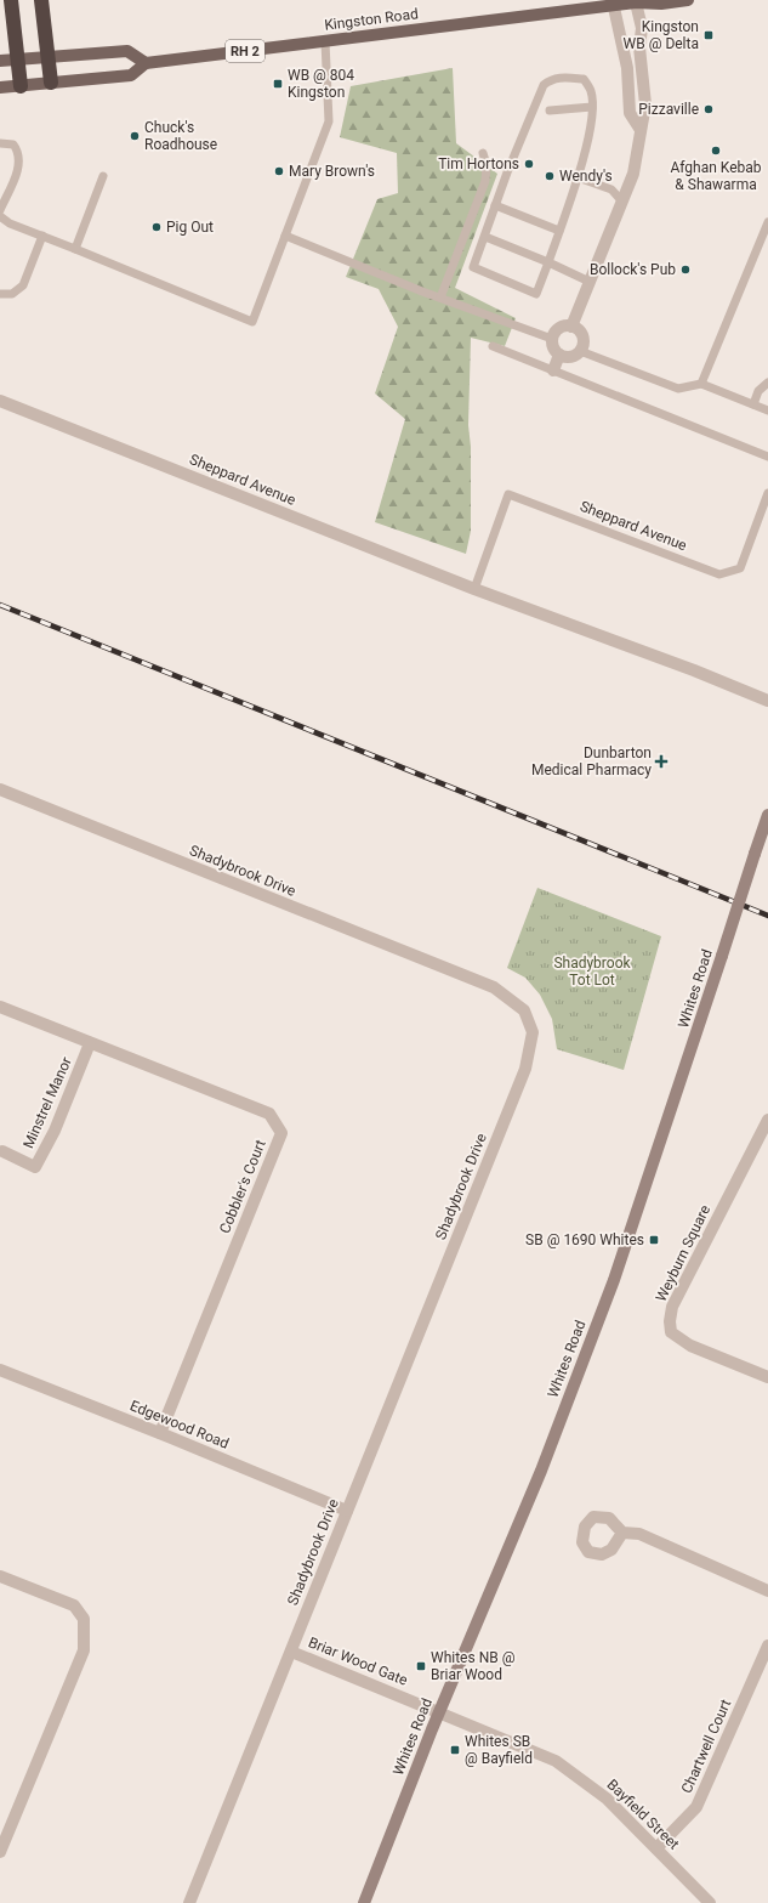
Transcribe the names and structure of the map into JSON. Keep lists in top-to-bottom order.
{
  "streets": {
    "main road": ["Kingston Road", "RH 2", "Whites Road"],
    "street": [
      "Sheppard Avenue",
      "Shadybrook Drive",
      "Minstrel Manor",
      "Cobbler's Court",
      "Weyburn Square",
      "Edgewood Road",
      "Briar Wood Gate",
      "Chartwell Court",
      "Bayfield Street"
    ]
  },
  "crossings": [
    ["Shadybrook Drive", "Edgewood Road"],
    ["Shadybrook Drive", "Briar Wood Gate"],
    ["Whites Road", "Briar Wood Gate"],
    ["Whites Road", "Bayfield Street"],
    ["Minstrel Manor", "Cobbler's Court"],
    ["Cobbler's Court", "Edgewood Road"],
    ["Briar Wood Gate", "Bayfield Street"],
    ["Chartwell Court", "Bayfield Street"]
  ],
  "parks": ["Shadybrook Tot Lot"],
  "places": {
    "transit": [
      "Kingston WB @ Delta",
      "WB @ 804 Kingston",
      "SB @ 1690 Whites",
      "Whites NB @ Briar Wood",
      "Whites SB @ Bayfield"
    ],
    "other": [
      "Pizzaville",
      "Chuck's Roadhouse",
      "Afghan Kebab & Shawarma",
      "Tim Hortons",
      "Mary Brown's",
      "Wendy's",
      "Pig Out",
      "Bollock's Pub"
    ],
    "health": ["Dunbarton Medical Pharmacy"]
  }
}
